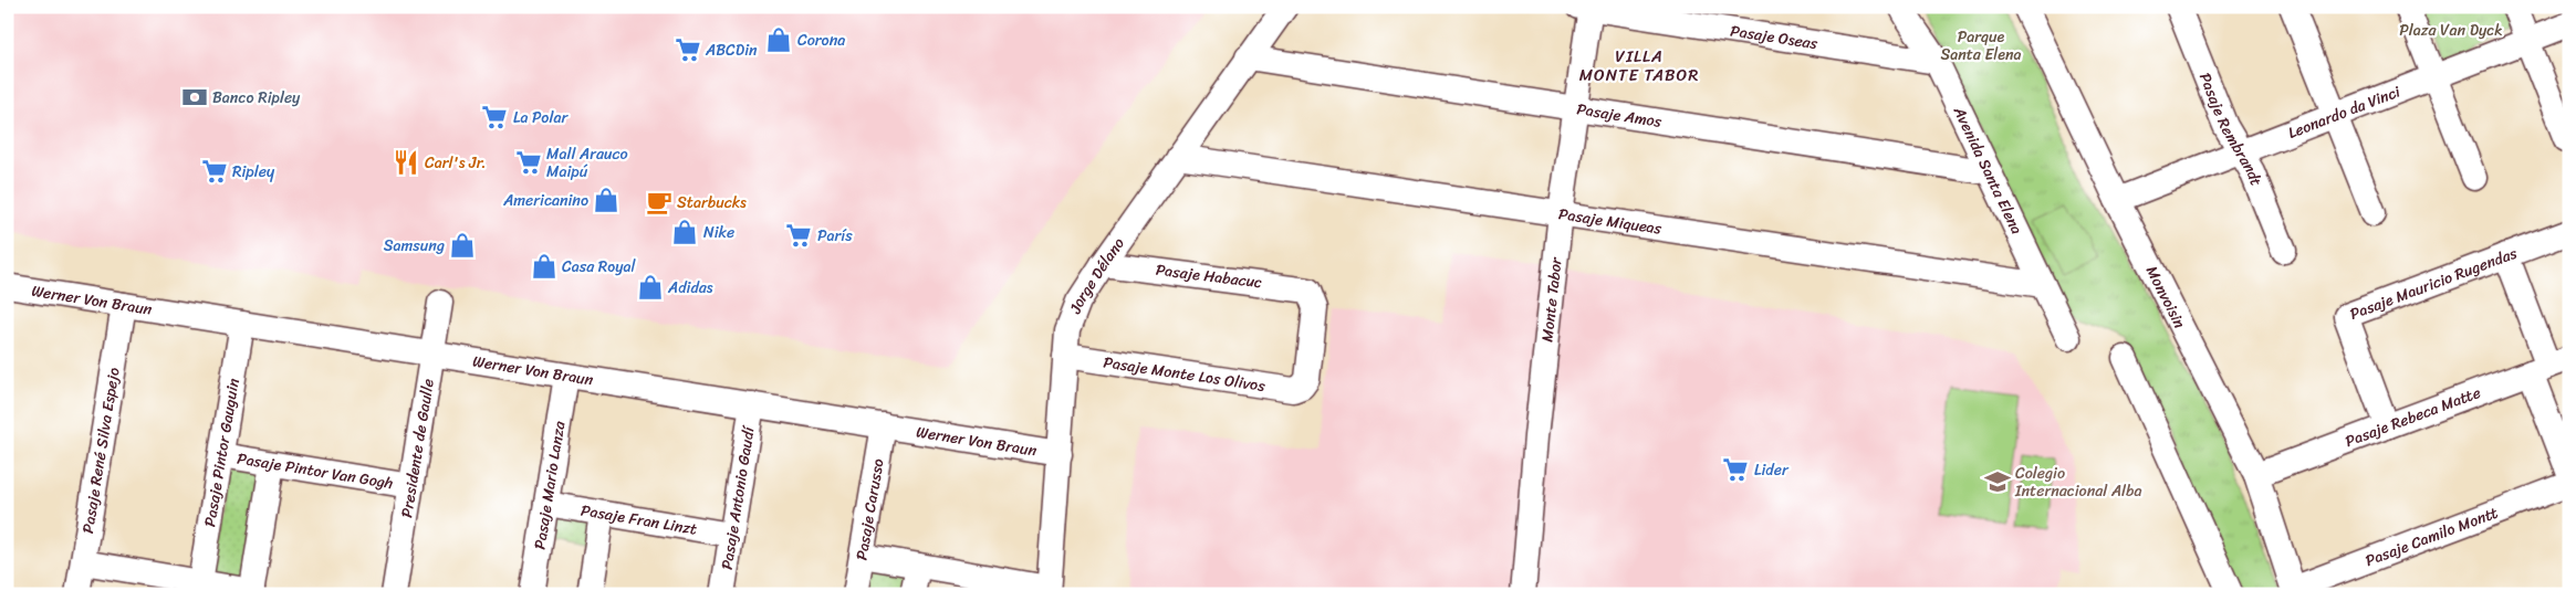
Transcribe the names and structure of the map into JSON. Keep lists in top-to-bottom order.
{
  "streets": {
    "street": [
      "Pasaje Oseas",
      "Leonardo da Vinci",
      "Pasaje Amos",
      "Pasaje Rembrandt",
      "Avenida Santa Elena",
      "Pasaje Miqueas",
      "Jorge Délano",
      "Pasaje Habacuc",
      "Pasaje Mauricio Rugendas",
      "Monvoisin",
      "Werner Von Braun",
      "Monte Tabor",
      "Pasaje Monte Los Olivos",
      "Pasaje Rebeca Matte",
      "Presidente de Gaulle",
      "Pasaje René Silva Espejo",
      "Pasaje Pintor Gauguin",
      "Pasaje Pintor Van Gogh",
      "Pasaje Mario Lanza",
      "Pasaje Antonio Gaudí",
      "Pasaje Carusso",
      "Pasaje Fran Linzt",
      "Pasaje Camilo Montt"
    ]
  },
  "crossings": [
    ["Pasaje Oseas", "Avenida Santa Elena"],
    ["Pasaje Oseas", "Monte Tabor"],
    ["Leonardo da Vinci", "Pasaje Rembrandt"],
    ["Leonardo da Vinci", "Monvoisin"],
    ["Pasaje Amos", "Avenida Santa Elena"],
    ["Pasaje Amos", "Jorge Délano"],
    ["Pasaje Amos", "Monte Tabor"],
    ["Avenida Santa Elena", "Pasaje Miqueas"],
    ["Pasaje Miqueas", "Jorge Délano"],
    ["Pasaje Miqueas", "Monte Tabor"],
    ["Jorge Délano", "Pasaje Habacuc"],
    ["Jorge Délano", "Werner Von Braun"],
    ["Jorge Délano", "Pasaje Monte Los Olivos"],
    ["Pasaje Habacuc", "Pasaje Monte Los Olivos"],
    ["Pasaje Mauricio Rugendas", "Pasaje Rebeca Matte"],
    ["Monvoisin", "Pasaje Rebeca Matte"],
    ["Monvoisin", "Pasaje Camilo Montt"],
    ["Werner Von Braun", "Presidente de Gaulle"],
    ["Werner Von Braun", "Pasaje René Silva Espejo"],
    ["Werner Von Braun", "Pasaje Pintor Gauguin"],
    ["Werner Von Braun", "Pasaje Mario Lanza"],
    ["Werner Von Braun", "Pasaje Antonio Gaudí"],
    ["Werner Von Braun", "Pasaje Carusso"],
    ["Presidente de Gaulle", "Pasaje Pintor Van Gogh"],
    ["Pasaje Pintor Gauguin", "Pasaje Pintor Van Gogh"],
    ["Pasaje Mario Lanza", "Pasaje Fran Linzt"],
    ["Pasaje Antonio Gaudí", "Pasaje Fran Linzt"]
  ],
  "districts": ["VILLA MONTE TABOR"],
  "parks": ["Plaza Van Dyck", "Parque Santa Elena"],
  "places": {
    "shop": [
      "Corona",
      "Americanino",
      "Nike",
      "Samsung",
      "Casa Royal",
      "Adidas"
    ],
    "supermarket": [
      "ABCDin",
      "La Polar",
      "Mall Arauco Maipú",
      "Ripley",
      "París",
      "Lider"
    ],
    "bank": ["Banco Ripley"],
    "restaurant": ["Carl's Jr."],
    "cafe": ["Starbucks"],
    "school or university": ["Colegio Internacional Alba"]
  }
}
